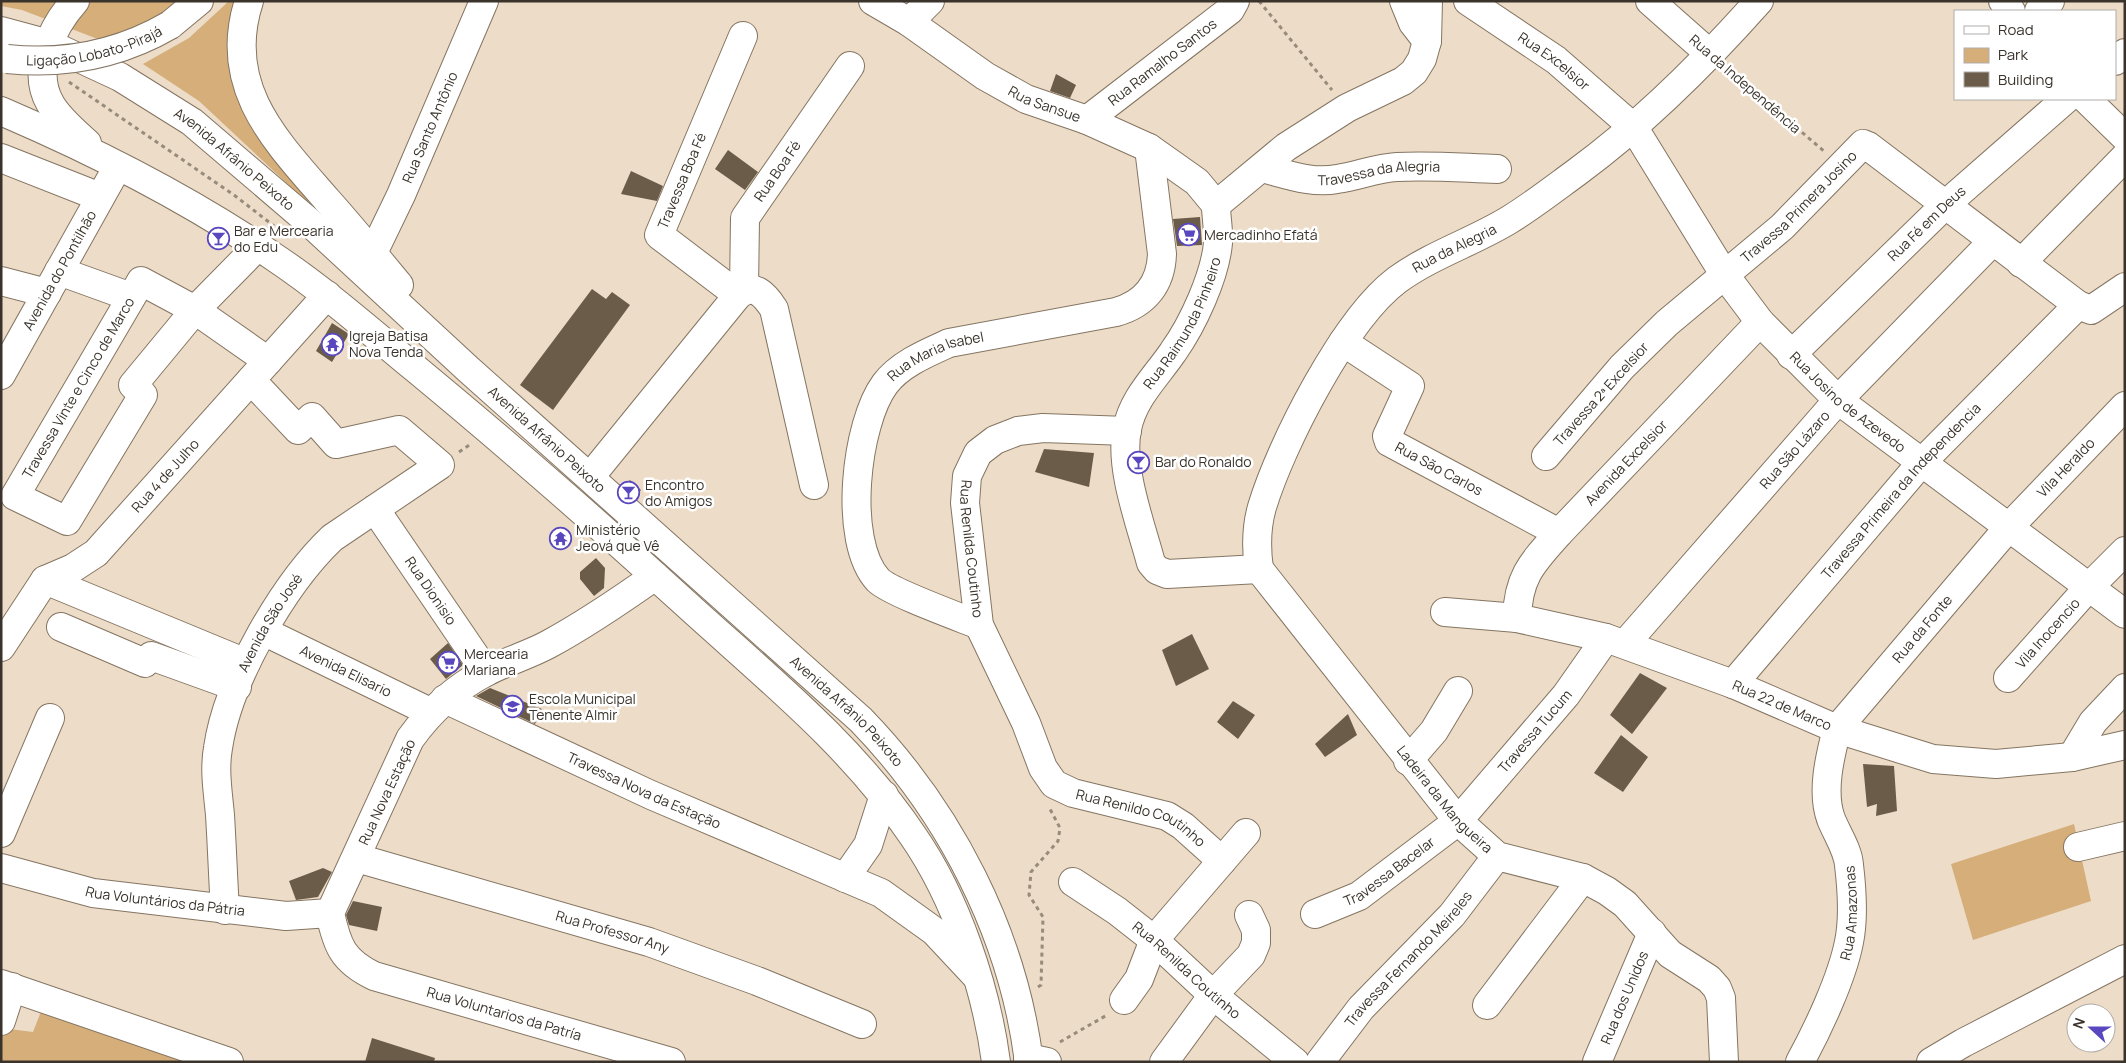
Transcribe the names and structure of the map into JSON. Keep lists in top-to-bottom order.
{
  "streets": {
    "street": [
      "Ligação Lobato-Pirajá",
      "Rua Excelsior",
      "Rua Ramalho Santos",
      "Rua da Independência",
      "Rua Sansue",
      "Rua Santo Antônio",
      "Avenida Afrânio Peixoto",
      "Rua Boa Fé",
      "Travessa da Alegria",
      "Travessa Boa Fé",
      "Travessa Primera Josino",
      "Rua Fé em Deus",
      "Rua da Alegria",
      "Avenida do Pontilhão",
      "Rua Raimunda Pinheiro",
      "Rua Maria Isabel",
      "Travessa Vinte e Cinco de Marco",
      "Travessa 2ª Excelsior",
      "Rua Josino de Azevedo",
      "Rua São Lázaro",
      "Avenida Excelsior",
      "Vila Heraldo",
      "Rua São Carlos",
      "Rua 4 de Julho",
      "Travessa Primeira da Independencia",
      "Rua Renilda Coutinho",
      "Rua Dionisio",
      "Avenida São José",
      "Rua da Fonte",
      "Vila Inocencio",
      "Avenida Elisario",
      "Rua 22 de Marco",
      "Travessa Tucum",
      "Travessa Nova da Estação",
      "Rua Nova Estação",
      "Ladeira da Mangueira",
      "Rua Renildo Coutinho",
      "Travessa Bacelar",
      "Rua Voluntários da Pátria",
      "Rua Amazonas",
      "Rua Professor Any",
      "Travessa Fernando Meireles",
      "Rua dos Unidos",
      "Rua Voluntarios da Patría"
    ]
  },
  "crossings": [
    ["Rua Excelsior", "Rua da Alegria"],
    ["Rua Excelsior", "Rua Josino de Azevedo"],
    ["Rua Ramalho Santos", "Rua Sansue"],
    ["Rua da Independência", "Travessa Primera Josino"],
    ["Rua da Independência", "Rua da Alegria"],
    ["Rua Sansue", "Rua Raimunda Pinheiro"],
    ["Rua Sansue", "Rua Maria Isabel"],
    ["Avenida Afrânio Peixoto", "Avenida do Pontilhão"],
    ["Avenida Afrânio Peixoto", "Rua 4 de Julho"],
    ["Avenida Afrânio Peixoto", "Travessa Nova da Estação"],
    ["Avenida Afrânio Peixoto", "Rua Nova Estação"],
    ["Rua Boa Fé", "Travessa Boa Fé"],
    ["Travessa Primera Josino", "Rua Fé em Deus"],
    ["Travessa Primera Josino", "Travessa 2ª Excelsior"],
    ["Travessa Primera Josino", "Rua Josino de Azevedo"],
    ["Rua Fé em Deus", "Rua Josino de Azevedo"],
    ["Rua da Alegria", "Rua Raimunda Pinheiro"],
    ["Rua da Alegria", "Rua Josino de Azevedo"],
    ["Rua da Alegria", "Rua São Carlos"],
    ["Rua da Alegria", "Ladeira da Mangueira"],
    ["Rua Raimunda Pinheiro", "Rua Renilda Coutinho"],
    ["Rua Raimunda Pinheiro", "Ladeira da Mangueira"],
    ["Rua Maria Isabel", "Rua Renilda Coutinho"],
    ["Travessa 2ª Excelsior", "Rua Josino de Azevedo"],
    ["Rua Josino de Azevedo", "Rua São Lázaro"],
    ["Rua Josino de Azevedo", "Avenida Excelsior"],
    ["Rua Josino de Azevedo", "Vila Heraldo"],
    ["Rua Josino de Azevedo", "Travessa Primeira da Independencia"],
    ["Rua Josino de Azevedo", "Rua da Fonte"],
    ["Rua Josino de Azevedo", "Vila Inocencio"],
    ["Rua São Lázaro", "Rua 22 de Marco"],
    ["Rua São Lázaro", "Travessa Tucum"],
    ["Avenida Excelsior", "Rua São Carlos"],
    ["Avenida Excelsior", "Rua 22 de Marco"],
    ["Vila Heraldo", "Rua da Fonte"],
    ["Travessa Primeira da Independencia", "Rua 22 de Marco"],
    ["Rua Renilda Coutinho", "Rua Renildo Coutinho"],
    ["Rua Dionisio", "Avenida São José"],
    ["Rua Dionisio", "Rua Nova Estação"],
    ["Avenida São José", "Avenida Elisario"],
    ["Avenida São José", "Rua Voluntários da Pátria"],
    ["Rua da Fonte", "Rua 22 de Marco"],
    ["Rua da Fonte", "Rua Amazonas"],
    ["Avenida Elisario", "Travessa Nova da Estação"],
    ["Avenida Elisario", "Rua Nova Estação"],
    ["Rua 22 de Marco", "Travessa Tucum"],
    ["Rua 22 de Marco", "Rua Amazonas"],
    ["Travessa Tucum", "Ladeira da Mangueira"],
    ["Travessa Tucum", "Travessa Bacelar"],
    ["Travessa Nova da Estação", "Rua Nova Estação"],
    ["Rua Nova Estação", "Rua Voluntários da Pátria"],
    ["Rua Nova Estação", "Rua Professor Any"],
    ["Rua Nova Estação", "Rua Voluntarios da Patría"],
    ["Ladeira da Mangueira", "Travessa Bacelar"],
    ["Ladeira da Mangueira", "Travessa Fernando Meireles"],
    ["Ladeira da Mangueira", "Rua dos Unidos"],
    ["Rua Voluntários da Pátria", "Rua Voluntarios da Patría"]
  ],
  "places": {
    "supermarket": ["Mercadinho Efatá", "Mercearia Mariana"],
    "bar": ["Bar e Mercearia do Edu", "Bar do Ronaldo", "Encontro do Amigos"],
    "temple": ["Igreja Batisa Nova Tenda", "Ministério Jeová que Vê"],
    "school or university": ["Escola Municipal Tenente Almir"]
  },
  "legend": ["Road", "Park", "Building"],
  "north": "left"
}
